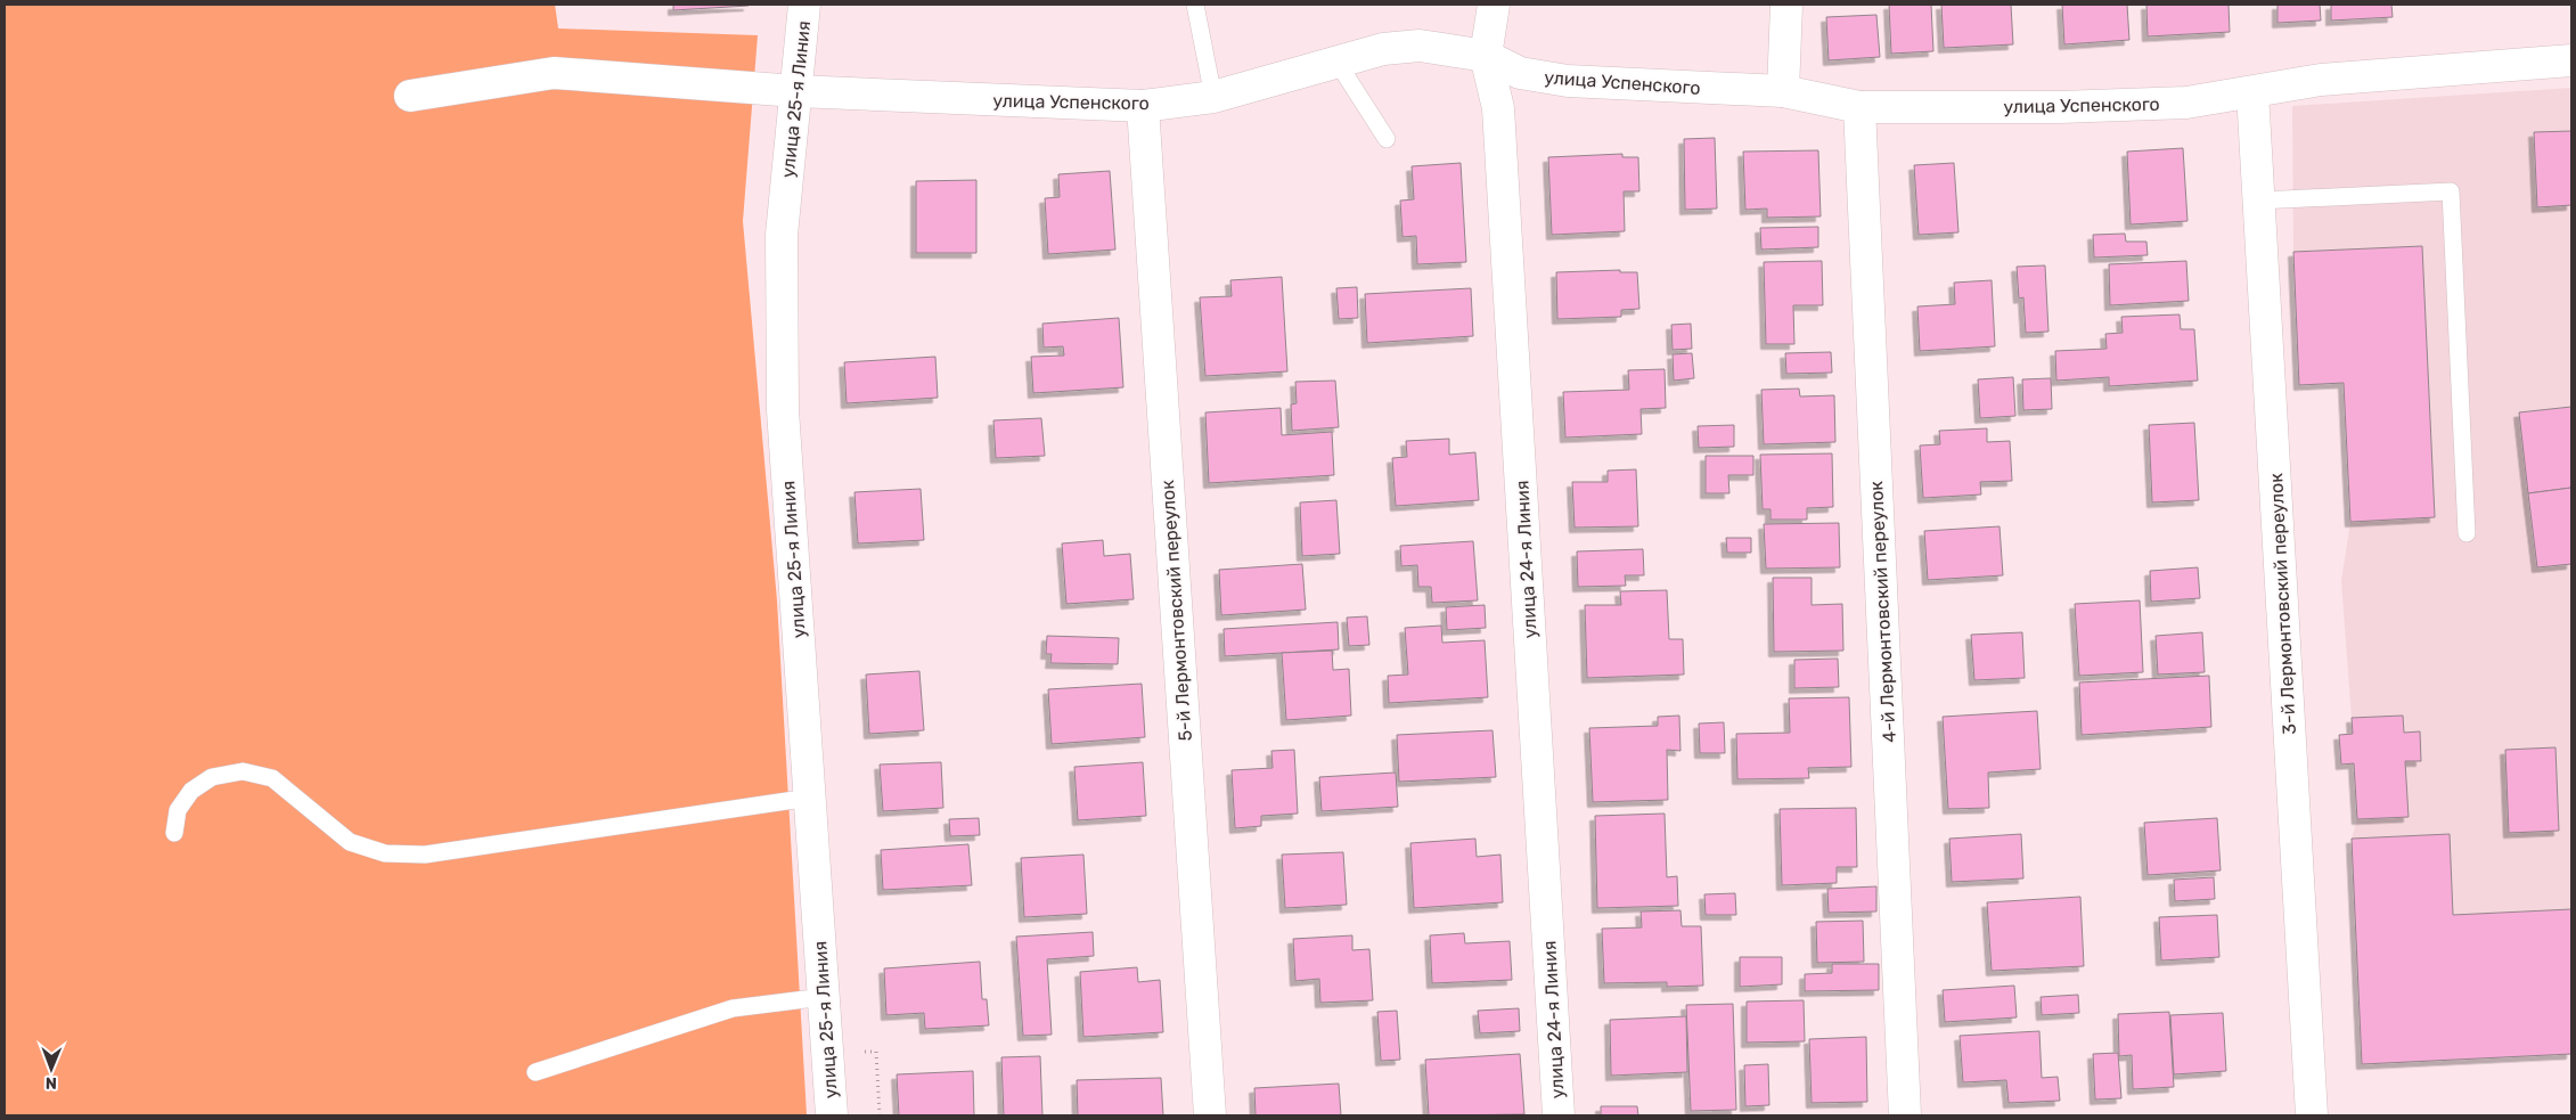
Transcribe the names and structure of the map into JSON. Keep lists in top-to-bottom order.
{
  "streets": {
    "street": [
      "улица Успенского",
      "улица 25-я Линия",
      "улица 24-я Линия",
      "3-й Лермонтовский переулок",
      "5-й Лермонтовский переулок",
      "4-й Лермонтовский переулок"
    ]
  },
  "crossings": [
    ["улица Успенского", "улица 25-я Линия"],
    ["улица Успенского", "улица 24-я Линия"],
    ["улица Успенского", "3-й Лермонтовский переулок"],
    ["улица Успенского", "5-й Лермонтовский переулок"],
    ["улица Успенского", "4-й Лермонтовский переулок"]
  ],
  "north": "bottom"
}
